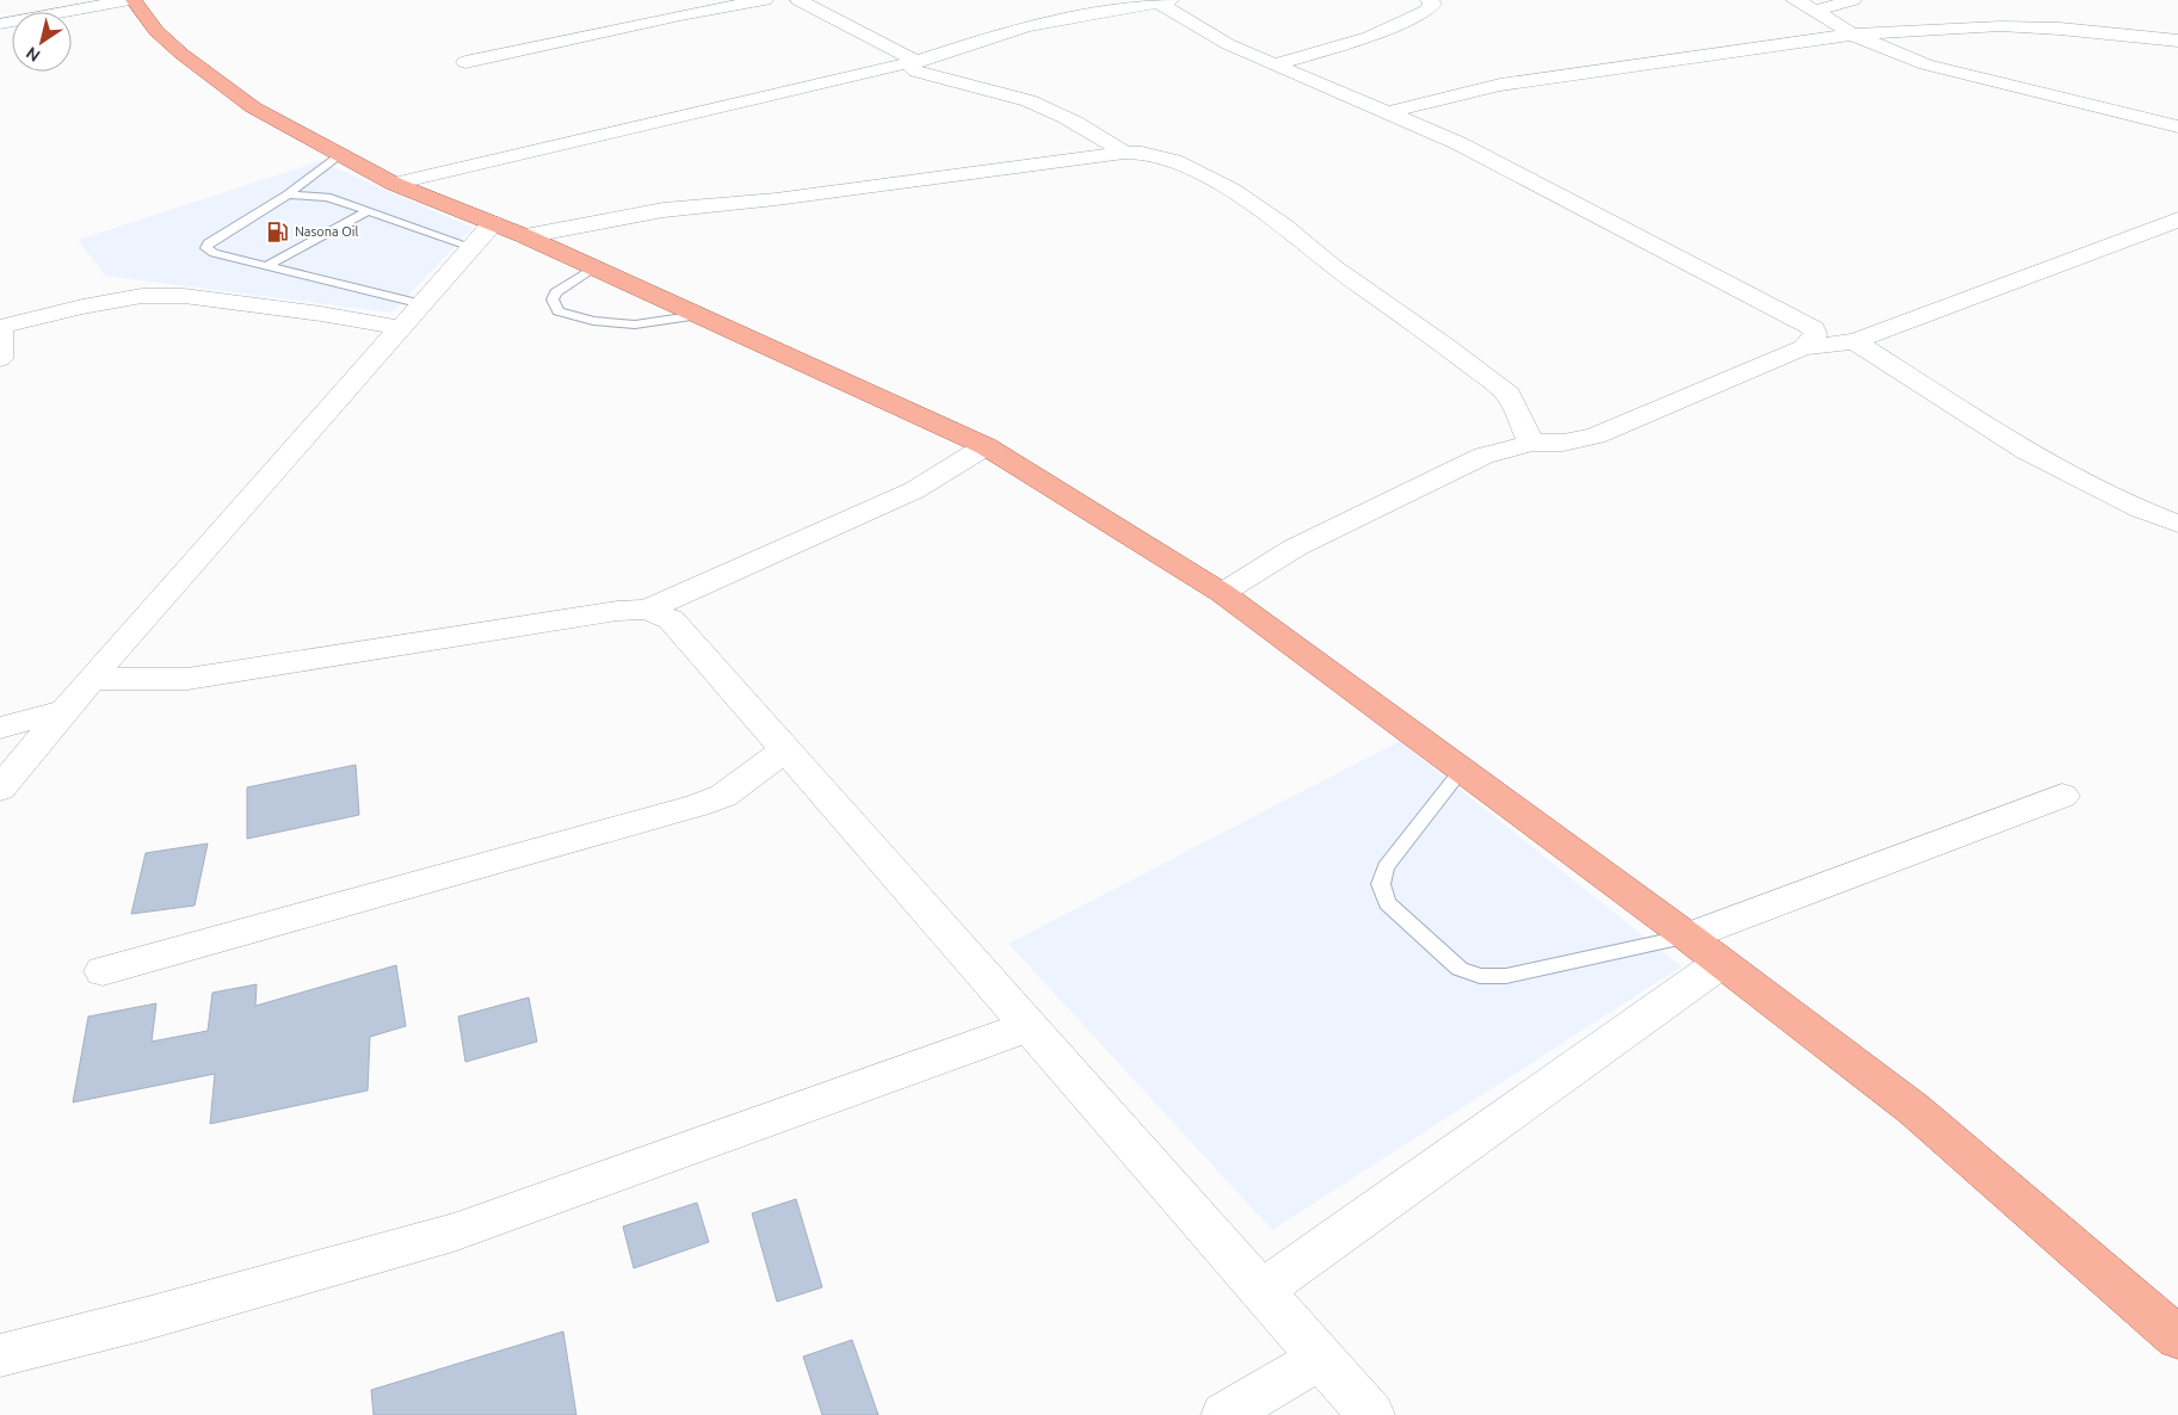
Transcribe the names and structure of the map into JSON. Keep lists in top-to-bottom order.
{
  "places": {
    "fuel station": ["Nasona Oil"]
  },
  "north": "bottom left"
}
